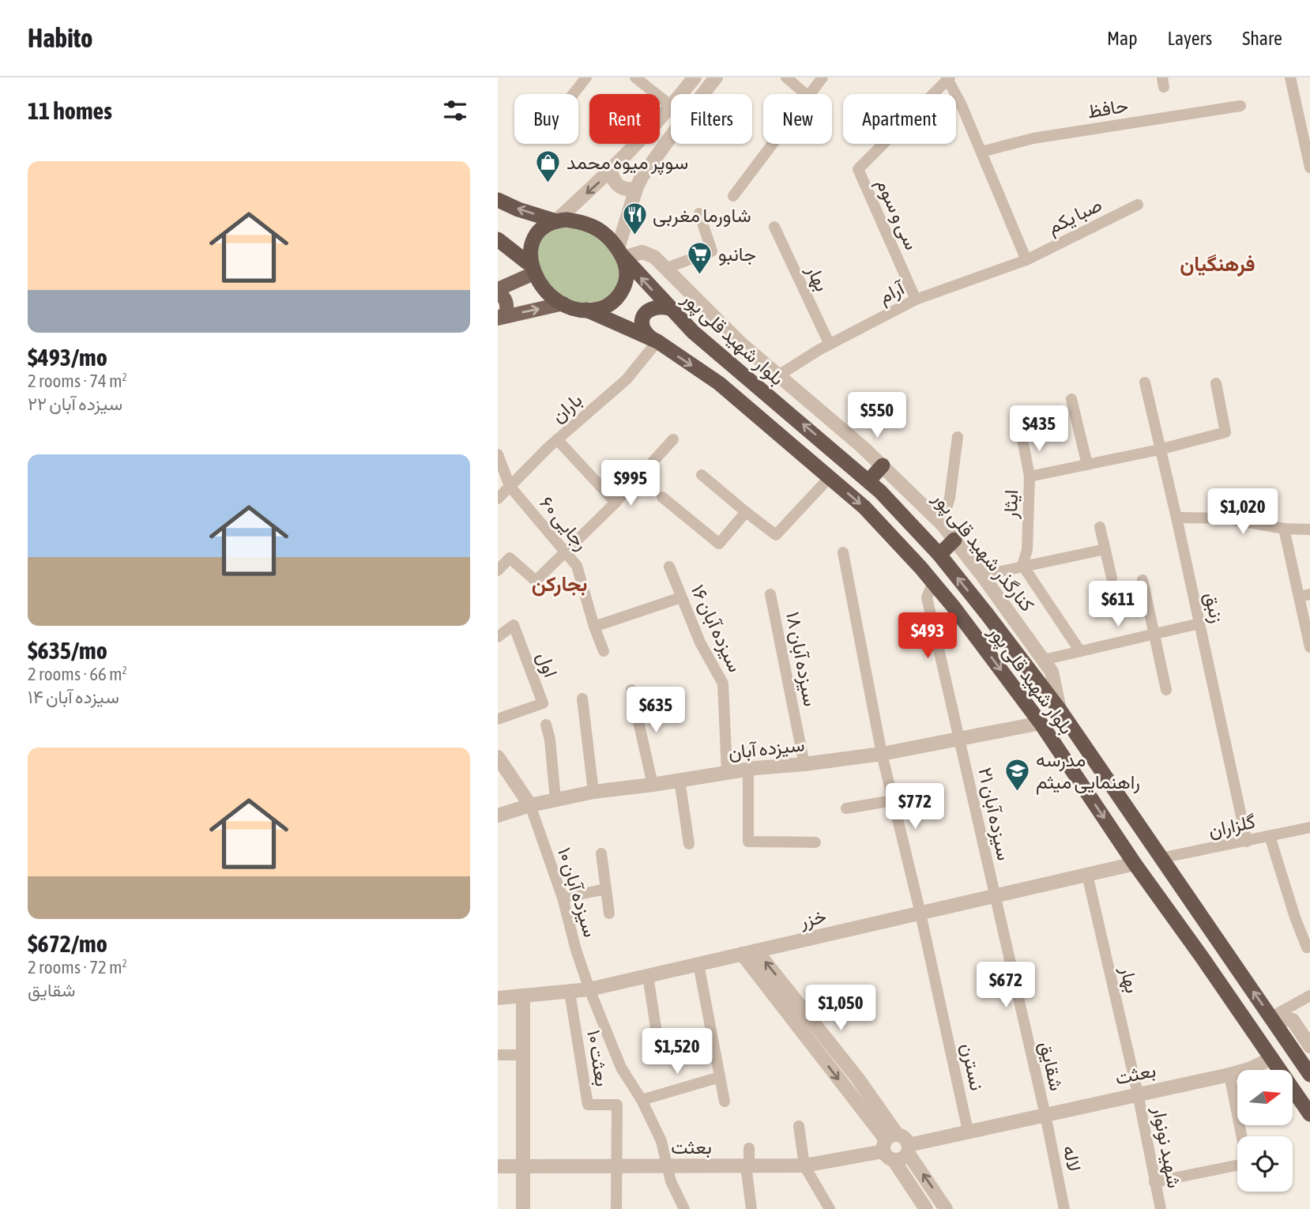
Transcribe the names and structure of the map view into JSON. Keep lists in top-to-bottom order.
{
  "streets": {
    "highway": ["بلوار شهید قلی پور"],
    "street": [
      "حافظ",
      "سی و سوم",
      "صبا یکم",
      "بهار",
      "آرام",
      "باران",
      "ایثار",
      "رجایی ۶۰",
      "کنارگذر شهید قلی پور",
      "زنبق",
      "سیزده آبان ۱۶",
      "سیزده آبان ۱۸",
      "اول",
      "سیزده آبان",
      "سیزده آبان ۲۱",
      "گلزاران",
      "سیزده آبان ‍۱۰",
      "خزر",
      "بعثت ۱۰",
      "شقایق",
      "نسترن",
      "بعثت",
      "شهید نونوار",
      "لاله"
    ]
  },
  "crossings": [
    ["سی و سوم", "آرام"],
    ["صبا یکم", "آرام"],
    ["بهار", "آرام"],
    ["بهار", "خزر"],
    ["بهار", "بعثت"],
    ["بهار", "شهید نونوار"],
    ["آرام", "کنارگذر شهید قلی پور"],
    ["بلوار شهید قلی پور", "باران"],
    ["بلوار شهید قلی پور", "کنارگذر شهید قلی پور"],
    ["بلوار شهید قلی پور", "سیزده آبان"],
    ["بلوار شهید قلی پور", "سیزده آبان ۲۱"],
    ["بلوار شهید قلی پور", "گلزاران"],
    ["بلوار شهید قلی پور", "خزر"],
    ["بلوار شهید قلی پور", "بعثت"],
    ["باران", "رجایی ۶۰"],
    ["ایثار", "زنبق"],
    ["زنبق", "گلزاران"],
    ["سیزده آبان ۱۶", "سیزده آبان"],
    ["سیزده آبان ۱۸", "سیزده آبان"],
    ["سیزده آبان", "سیزده آبان ۲۱"],
    ["سیزده آبان", "سیزده آبان ‍۱۰"],
    ["سیزده آبان", "نسترن"],
    ["سیزده آبان ۲۱", "خزر"],
    ["سیزده آبان ۲۱", "شقایق"],
    ["سیزده آبان ‍۱۰", "خزر"],
    ["سیزده آبان ‍۱۰", "بعثت"],
    ["خزر", "بعثت ۱۰"],
    ["خزر", "شقایق"],
    ["خزر", "نسترن"],
    ["بعثت ۱۰", "بعثت"],
    ["شقایق", "بعثت"],
    ["شقایق", "لاله"],
    ["نسترن", "بعثت"],
    ["بعثت", "شهید نونوار"],
    ["بعثت", "لاله"]
  ],
  "districts": ["فرهنگیان", "بجارکن"],
  "places": {
    "shop": ["سوپر میوه محمد"],
    "restaurant": ["شاورما مغربی"],
    "supermarket": ["جانبو"],
    "school or university": ["مدرسه راهنمایی میثم"]
  },
  "north": "right",
  "page": {
    "header": "Habito",
    "nav": ["Map", "Layers", "Share"],
    "heading": "11 homes",
    "chip": [
      "Buy",
      "Rent",
      "Filters",
      "New",
      "Apartment"
    ],
    "list": [
      {
        "name": "$493/mo",
        "note": "2 rooms · 74 m² · سیزده آبان ۲۲"
      },
      {
        "name": "$635/mo",
        "note": "2 rooms · 66 m² · سیزده آبان ۱۴"
      },
      {
        "name": "$672/mo",
        "note": "2 rooms · 72 m² · شقایق"
      }
    ],
    "price": [
      "$550",
      "$435",
      "$995",
      "$1,020",
      "$611",
      "$493",
      "$635",
      "$772",
      "$672",
      "$1,050",
      "$1,520"
    ]
  }
}
